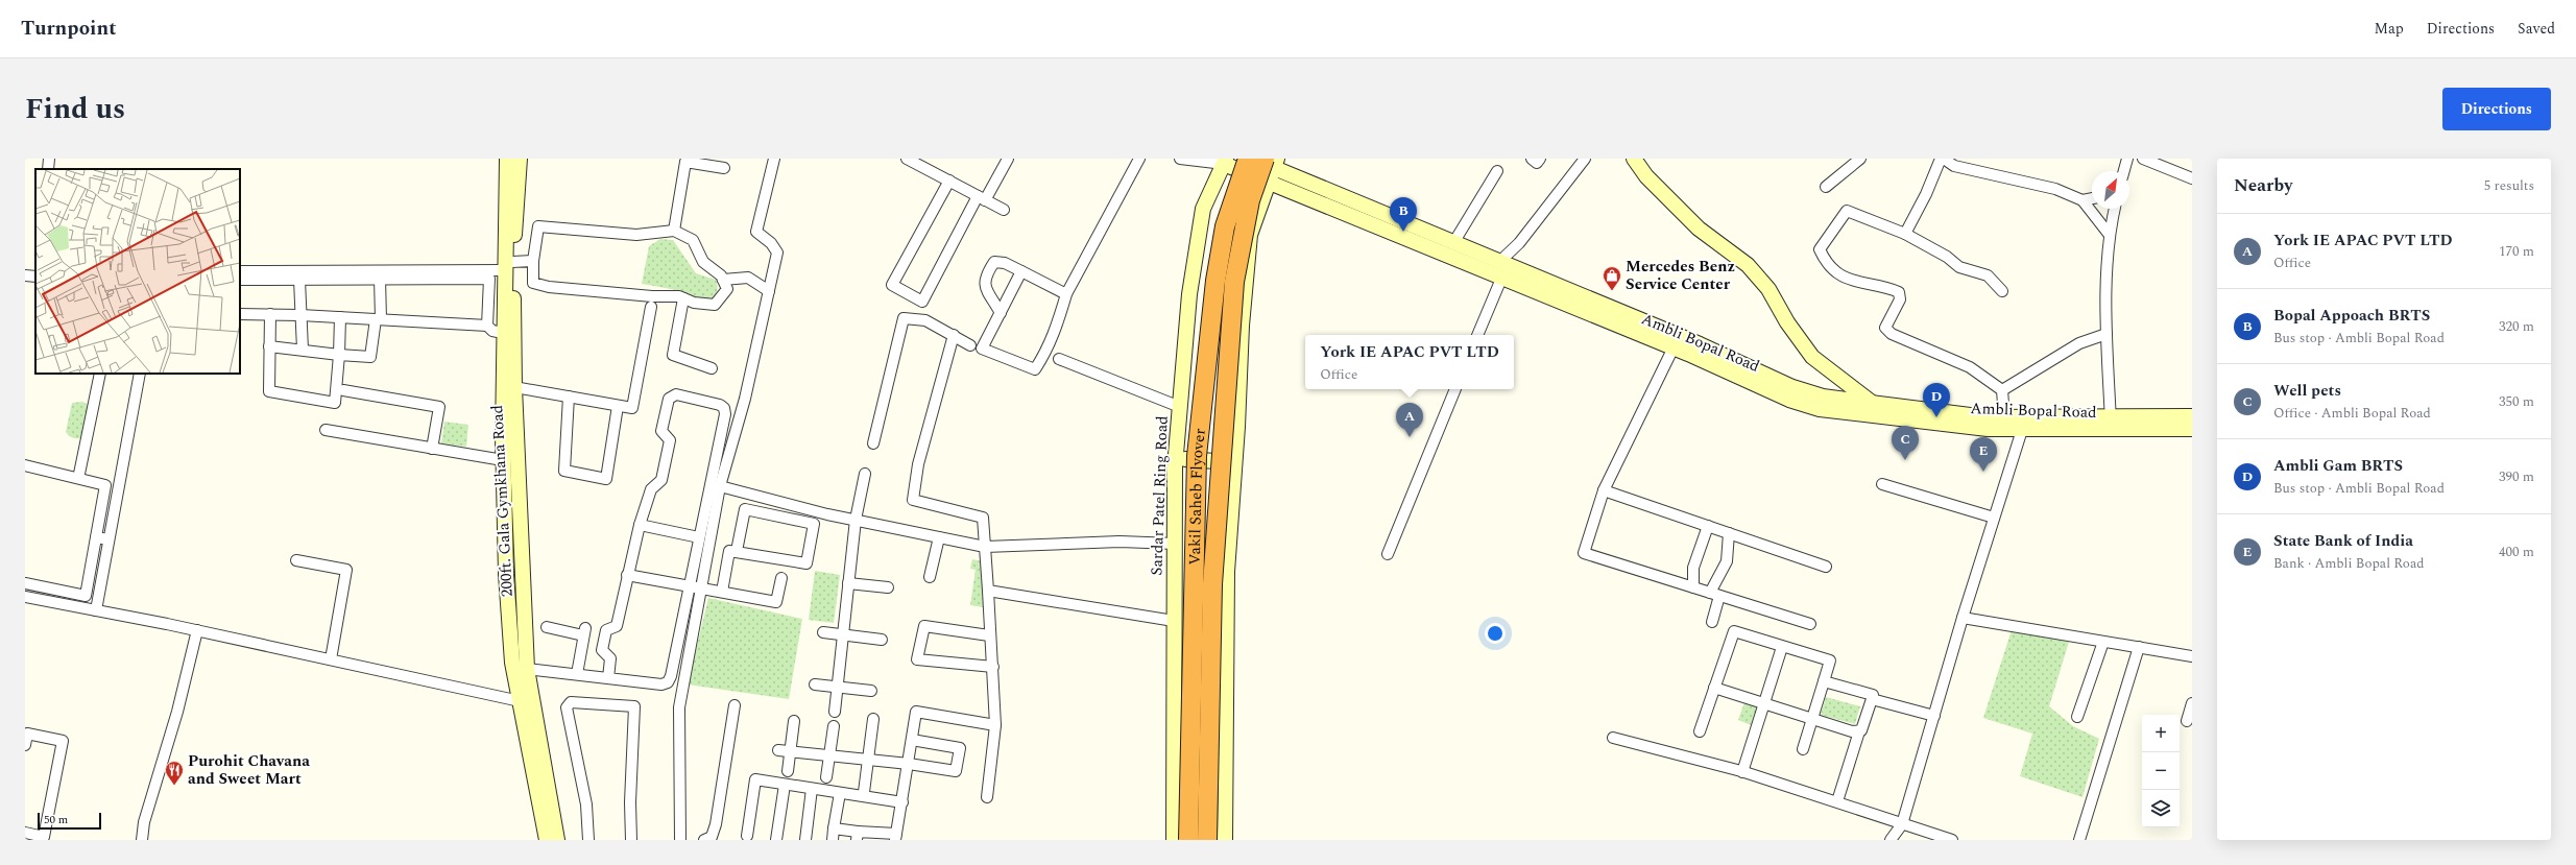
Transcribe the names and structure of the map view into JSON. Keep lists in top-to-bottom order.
{
  "streets": {
    "highway": ["Vakil Saheb Flyover"],
    "street": ["Ambli Bopal Road", "Sardar Patel Ring Road", "200ft. Gala Gymkhana Road"]
  },
  "crossings": [
    ["Ambli Bopal Road", "Sardar Patel Ring Road"],
    ["Ambli Bopal Road", "Vakil Saheb Flyover"]
  ],
  "places": {
    "shop": ["Mercedes Benz Service Center"],
    "restaurant": ["Purohit Chavana and Sweet Mart"]
  },
  "scale_bar": "50 m",
  "north": "top right",
  "page": {
    "header": "Turnpoint",
    "nav": ["Map", "Directions", "Saved"],
    "title": "Find us",
    "buttons": "Directions",
    "heading": ["Nearby", "5 results"],
    "pins": [
      "B",
      "D",
      "A",
      "C",
      "E"
    ],
    "list": [
      {
        "mark": "A",
        "name": "York IE APAC PVT LTD",
        "note": "Office",
        "value": "170 m"
      },
      {
        "mark": "B",
        "name": "Bopal Appoach BRTS",
        "note": "Bus stop · Ambli Bopal Road",
        "value": "320 m"
      },
      {
        "mark": "C",
        "name": "Well pets",
        "note": "Office · Ambli Bopal Road",
        "value": "350 m"
      },
      {
        "mark": "D",
        "name": "Ambli Gam BRTS",
        "note": "Bus stop · Ambli Bopal Road",
        "value": "390 m"
      },
      {
        "mark": "E",
        "name": "State Bank of India",
        "note": "Bank · Ambli Bopal Road",
        "value": "400 m"
      }
    ],
    "popup": ["York IE APAC PVT LTD", "Office"],
    "map_buttons": ["+", "−"],
    "scale": "50 m"
  }
}
